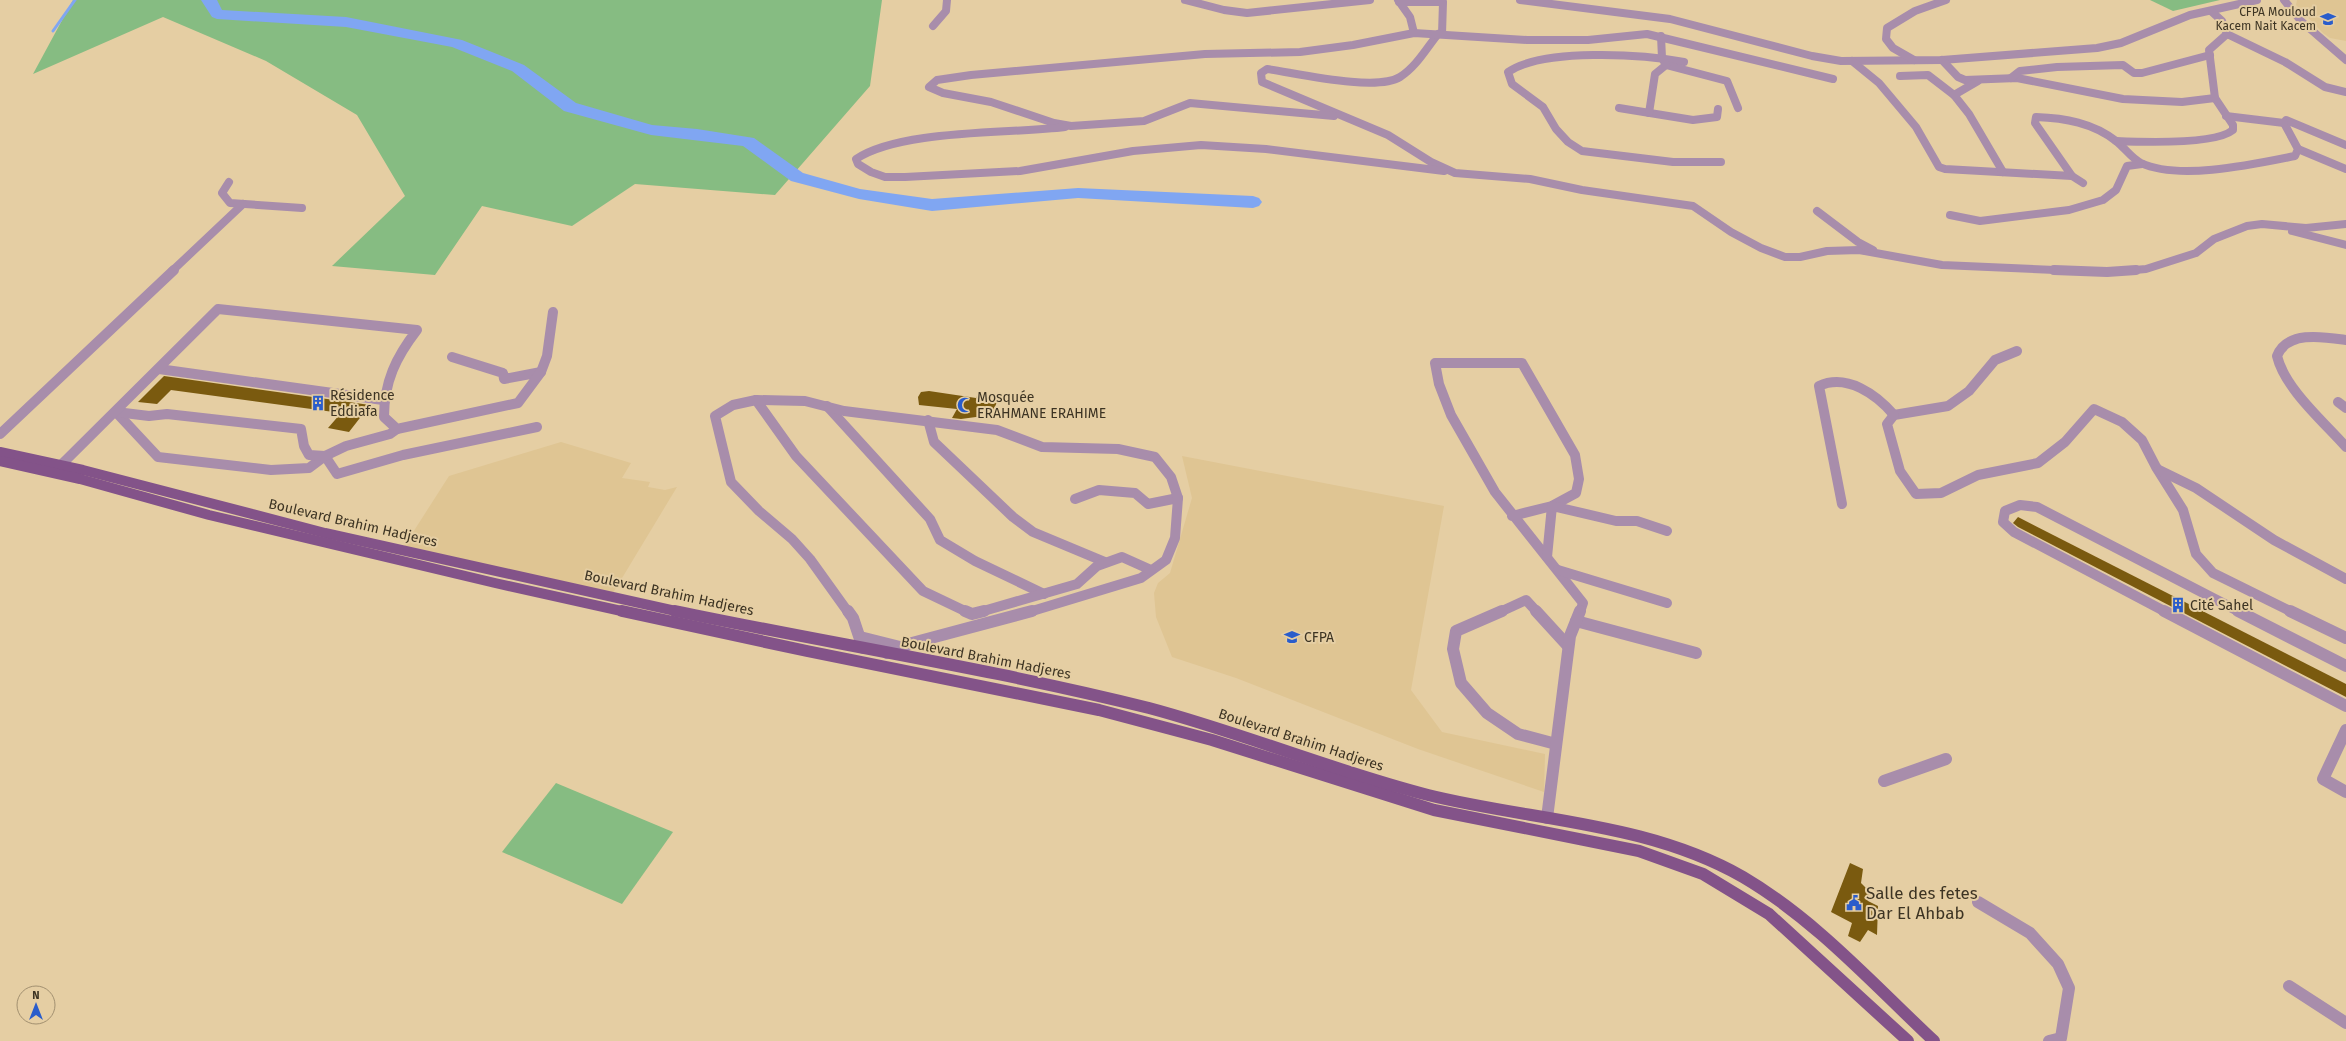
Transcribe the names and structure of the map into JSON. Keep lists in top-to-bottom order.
{
  "streets": {
    "main road": ["Boulevard Brahim Hadjeres"]
  },
  "places": {
    "school or university": ["CFPA Mouloud Kacem Nait Kacem", "CFPA"],
    "building": ["Résidence Eddiafa", "Cité Sahel"],
    "mosque": ["Mosquée ERAHMANE ERAHIME"],
    "public building": ["Salle des fetes Dar El Ahbab"]
  },
  "north": "top"
}
